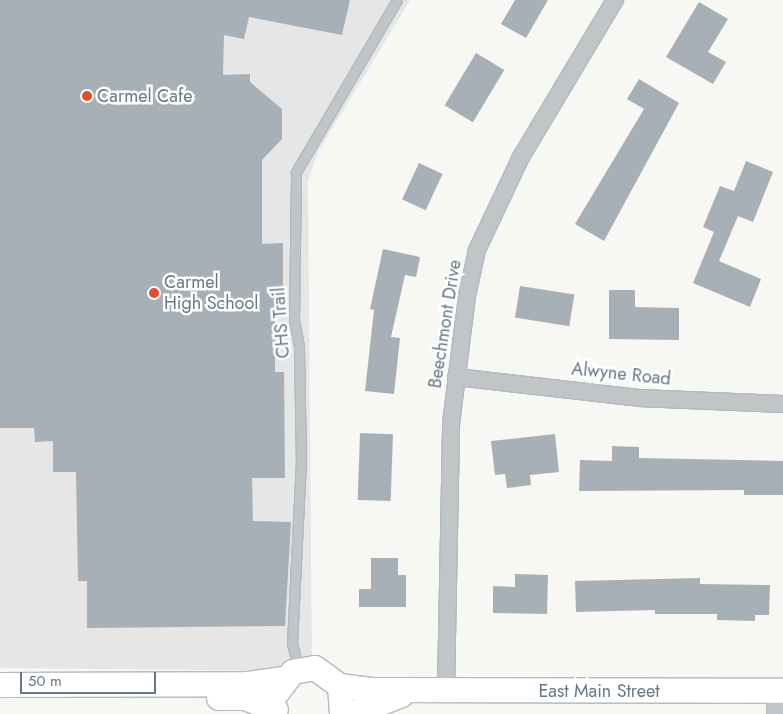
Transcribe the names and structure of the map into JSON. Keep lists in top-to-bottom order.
{
  "streets": {
    "main road": ["East Main Street"],
    "street": ["Beechmont Drive", "Alwyne Road"],
    "lane": ["CHS Trail"]
  },
  "crossings": [
    ["Beechmont Drive", "Alwyne Road"],
    ["Beechmont Drive", "East Main Street"]
  ],
  "places": ["Carmel Cafe", "Carmel High School"],
  "scale_bar": "50 m"
}
